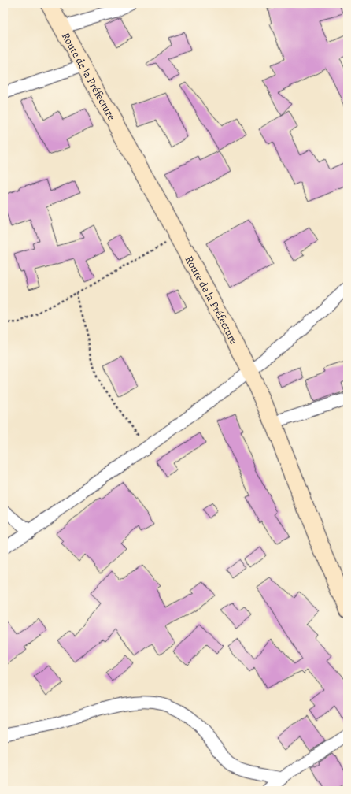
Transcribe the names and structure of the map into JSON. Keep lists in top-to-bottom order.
{
  "streets": {
    "street": ["Route de la Préfecture"]
  }
}
